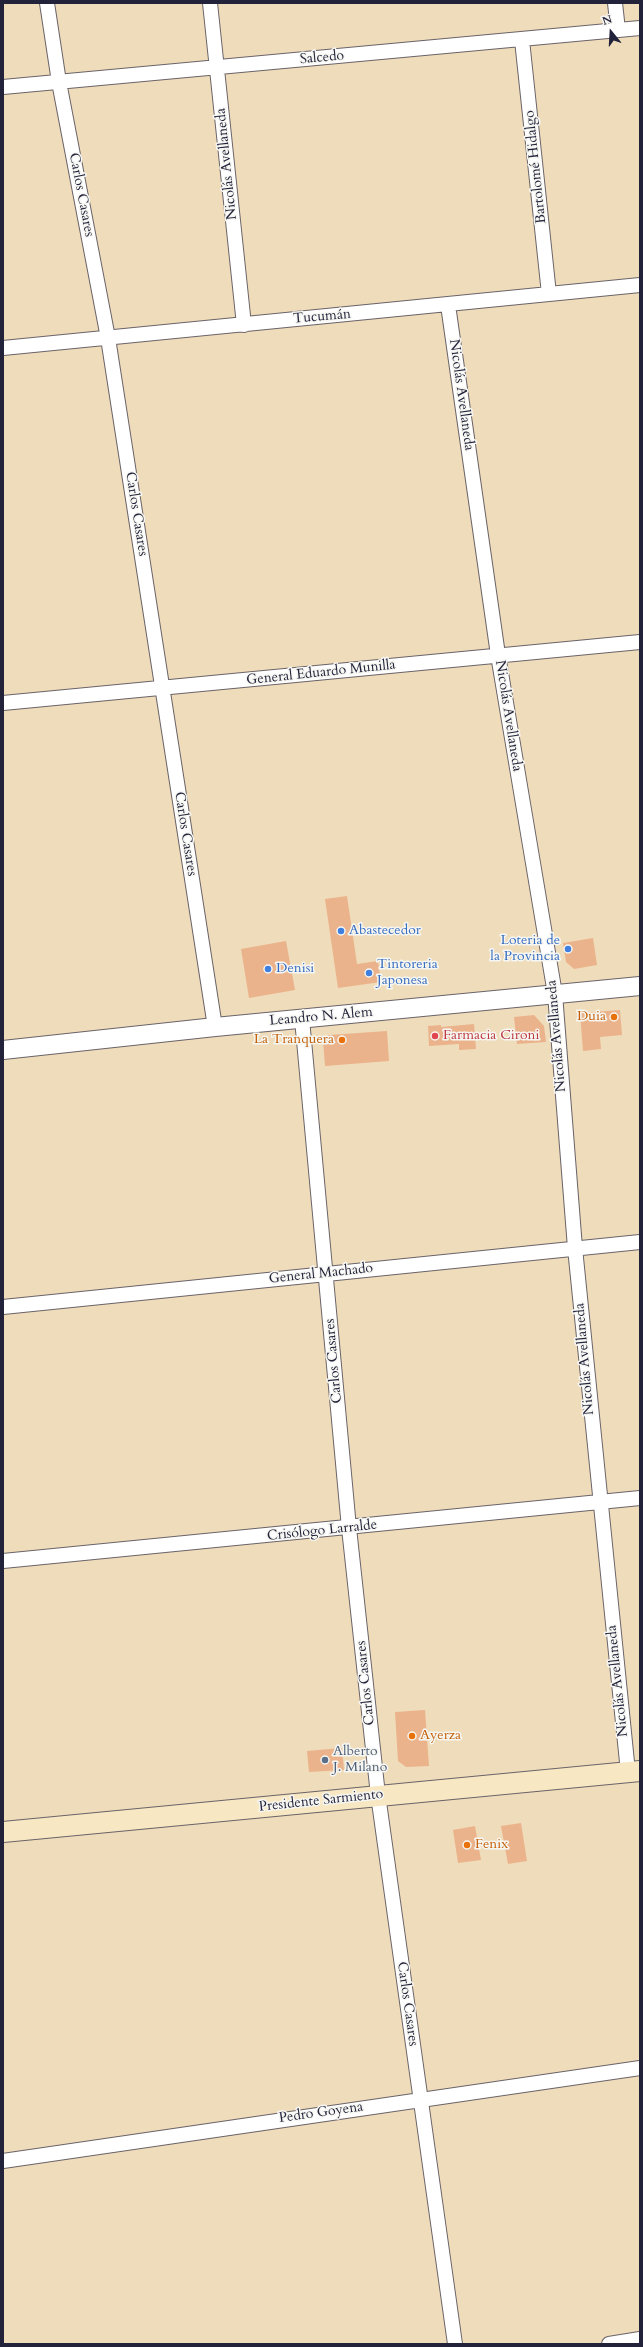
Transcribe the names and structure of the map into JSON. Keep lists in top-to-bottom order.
{
  "streets": {
    "main road": ["Presidente Sarmiento"],
    "street": [
      "Salcedo",
      "Nicolás Avellaneda",
      "Bartolomé Hidalgo",
      "Carlos Casares",
      "Tucumán",
      "General Eduardo Munilla",
      "Leandro N. Alem",
      "General Machado",
      "Crisólogo Larralde",
      "Pedro Goyena"
    ]
  },
  "crossings": [
    ["Salcedo", "Nicolás Avellaneda"],
    ["Salcedo", "Bartolomé Hidalgo"],
    ["Salcedo", "Carlos Casares"],
    ["Nicolás Avellaneda", "Tucumán"],
    ["Nicolás Avellaneda", "General Eduardo Munilla"],
    ["Nicolás Avellaneda", "Leandro N. Alem"],
    ["Nicolás Avellaneda", "General Machado"],
    ["Nicolás Avellaneda", "Crisólogo Larralde"],
    ["Nicolás Avellaneda", "Presidente Sarmiento"],
    ["Bartolomé Hidalgo", "Tucumán"],
    ["Carlos Casares", "Tucumán"],
    ["Carlos Casares", "General Eduardo Munilla"],
    ["Carlos Casares", "Leandro N. Alem"],
    ["Carlos Casares", "General Machado"],
    ["Carlos Casares", "Crisólogo Larralde"],
    ["Carlos Casares", "Presidente Sarmiento"],
    ["Carlos Casares", "Pedro Goyena"]
  ],
  "places": [
    "Abastecedor",
    "Loteria de la Provincia",
    "Denisi",
    "Tintoreria Japonesa",
    "Duia",
    "Farmacia Cironi",
    "La Tranquera",
    "Ayerza",
    "Alberto J. Milano",
    "Fenix"
  ],
  "north": "top"
}
